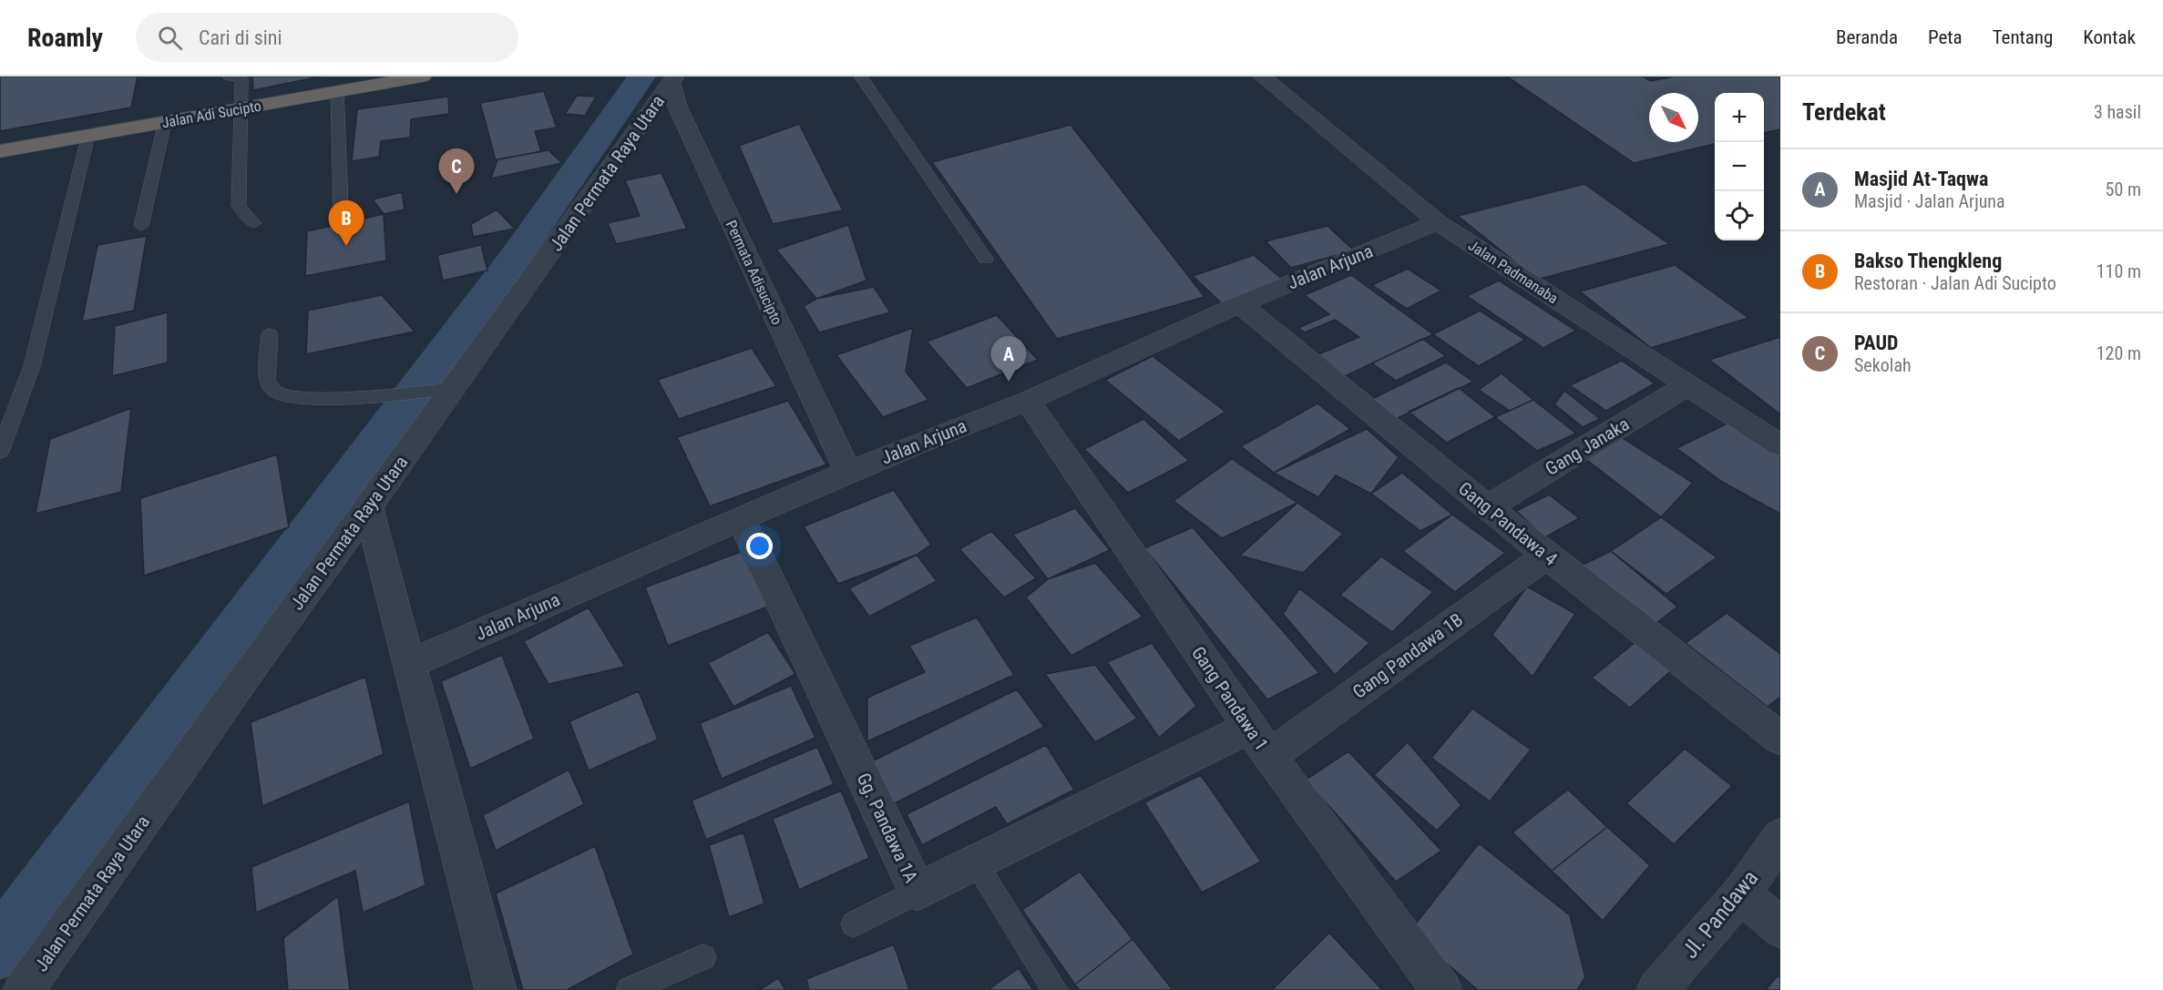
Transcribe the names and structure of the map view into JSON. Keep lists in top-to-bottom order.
{
  "streets": {
    "highway": ["Jalan Adi Sucipto"],
    "street": [
      "Jalan Permata Raya Utara",
      "Jalan Arjuna",
      "Jalan Padmanaba",
      "Permata Adisucipto",
      "Gang Janaka",
      "Gang Pandawa 4",
      "Gang Pandawa 1B",
      "Gang Pandawa 1",
      "Gg. Pandawa 1A",
      "Jl. Pandawa"
    ]
  },
  "crossings": [
    ["Jalan Permata Raya Utara", "Permata Adisucipto"],
    ["Jalan Arjuna", "Jalan Padmanaba"],
    ["Jalan Arjuna", "Gang Pandawa 4"],
    ["Jalan Arjuna", "Gang Pandawa 1"],
    ["Jalan Arjuna", "Gg. Pandawa 1A"],
    ["Jalan Padmanaba", "Gang Janaka"],
    ["Gang Janaka", "Gang Pandawa 4"],
    ["Gang Pandawa 4", "Gang Pandawa 1B"],
    ["Gang Pandawa 1B", "Gang Pandawa 1"],
    ["Gang Pandawa 1", "Gg. Pandawa 1A"]
  ],
  "north": "bottom right",
  "page": {
    "header": "Roamly",
    "search": "Cari di sini",
    "nav": [
      "Beranda",
      "Peta",
      "Tentang",
      "Kontak"
    ],
    "heading": ["Terdekat", "3 hasil"],
    "map_buttons": ["+", "−"],
    "list": [
      {
        "mark": "A",
        "name": "Masjid At-Taqwa",
        "note": "Masjid · Jalan Arjuna",
        "value": "50 m"
      },
      {
        "mark": "B",
        "name": "Bakso Thengkleng",
        "note": "Restoran · Jalan Adi Sucipto",
        "value": "110 m"
      },
      {
        "mark": "C",
        "name": "PAUD",
        "note": "Sekolah",
        "value": "120 m"
      }
    ],
    "pins": ["C", "B", "A"]
  }
}
